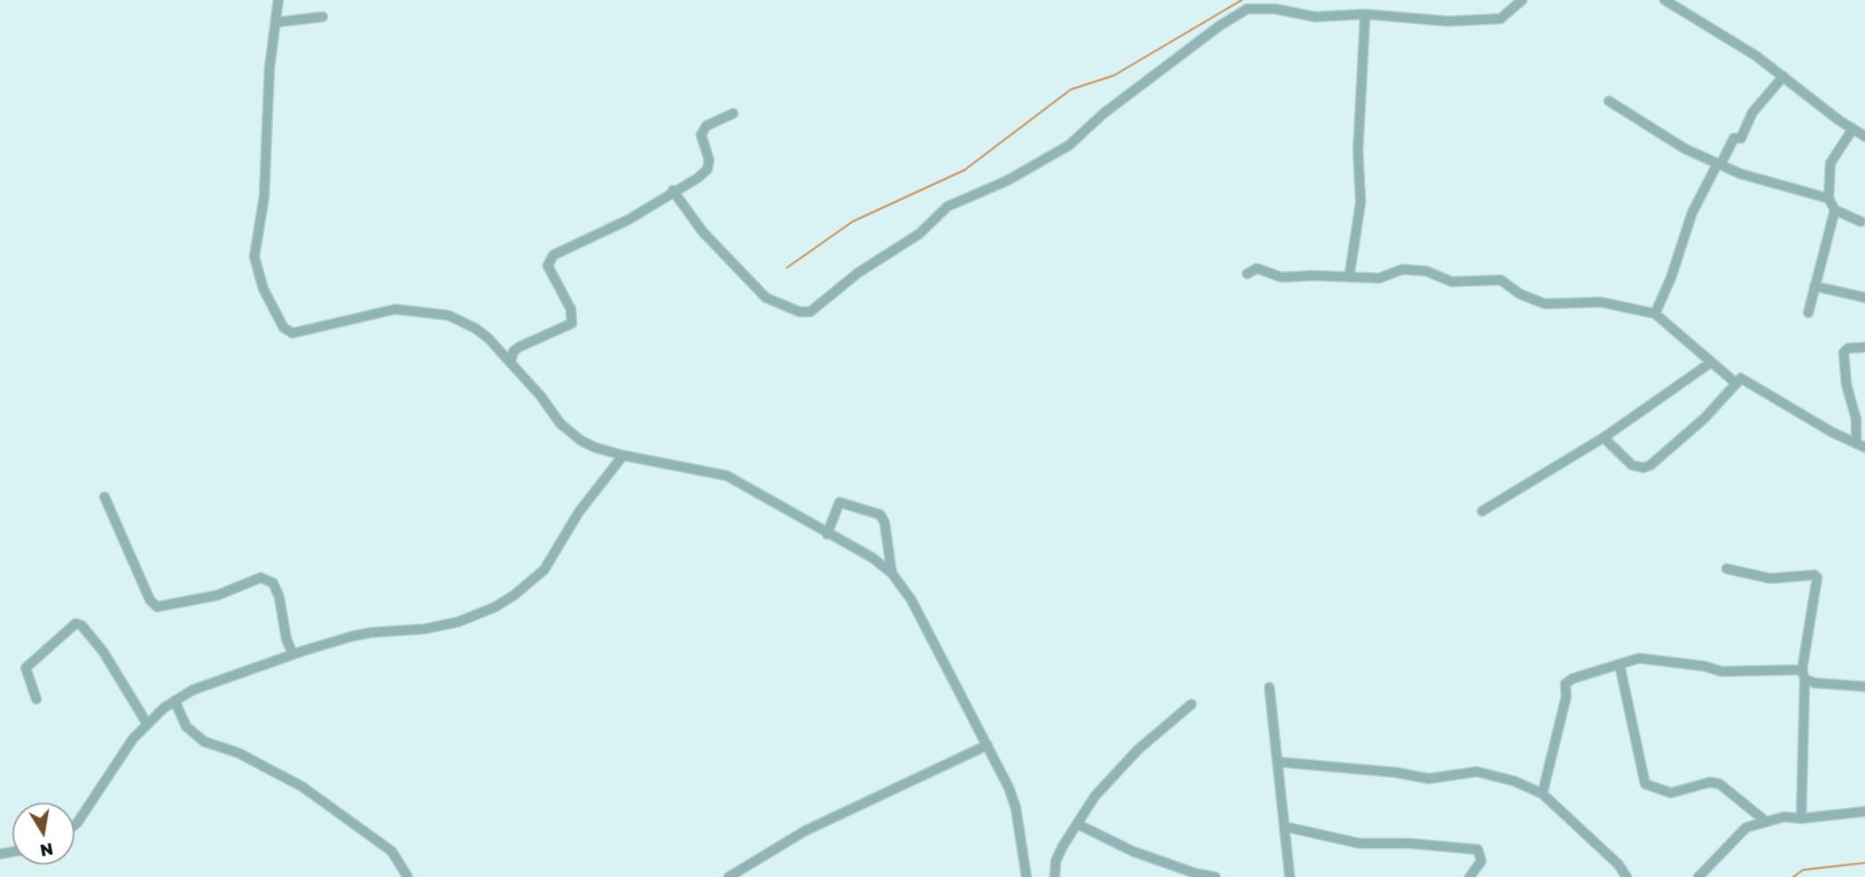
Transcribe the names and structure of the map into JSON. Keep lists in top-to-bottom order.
{
  "north": "bottom"
}
